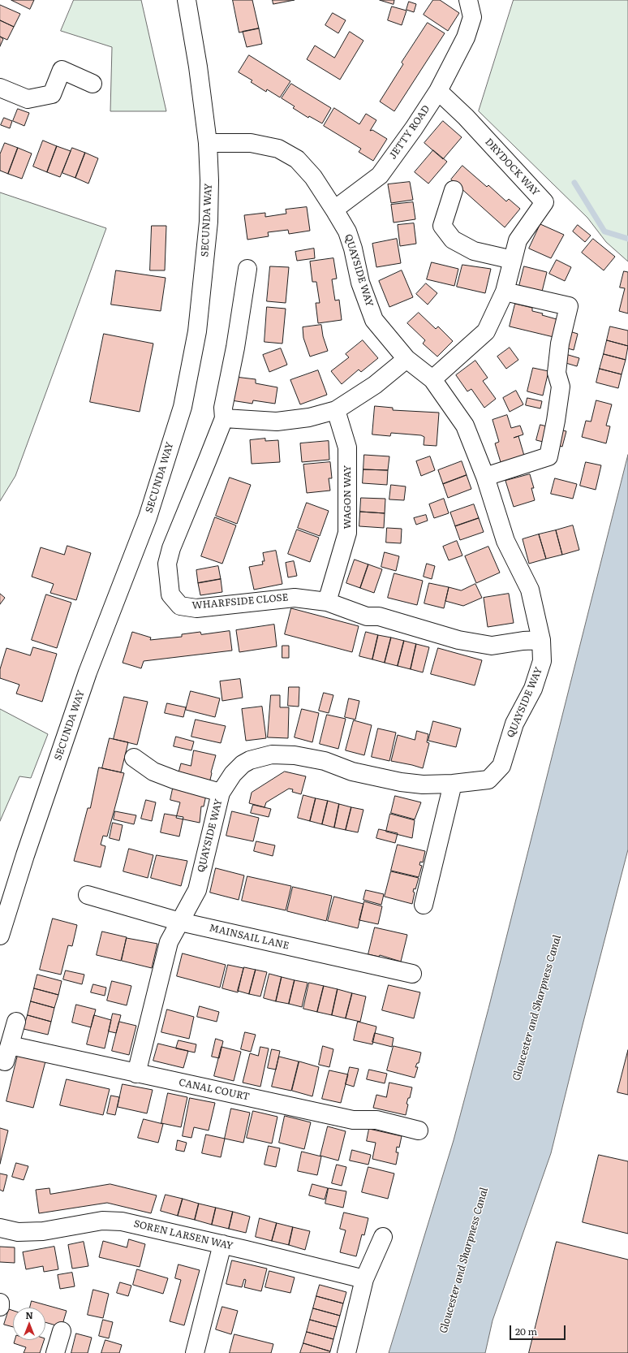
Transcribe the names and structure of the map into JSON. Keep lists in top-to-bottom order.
{
  "streets": {
    "street": [
      "JETTY ROAD",
      "DRYDOCK WAY",
      "SECUNDA WAY",
      "QUAYSIDE WAY",
      "WAGON WAY",
      "WHARFSIDE CLOSE",
      "MAINSAIL LANE",
      "CANAL COURT",
      "SOREN LARSEN WAY"
    ]
  },
  "crossings": [
    ["JETTY ROAD", "DRYDOCK WAY"],
    ["JETTY ROAD", "QUAYSIDE WAY"],
    ["DRYDOCK WAY", "QUAYSIDE WAY"],
    ["SECUNDA WAY", "QUAYSIDE WAY"],
    ["QUAYSIDE WAY", "WHARFSIDE CLOSE"],
    ["QUAYSIDE WAY", "MAINSAIL LANE"],
    ["QUAYSIDE WAY", "CANAL COURT"],
    ["WAGON WAY", "WHARFSIDE CLOSE"]
  ],
  "water": ["Gloucester and Sharpness Canal"],
  "scale_bar": "20 m",
  "north": "top"
}
